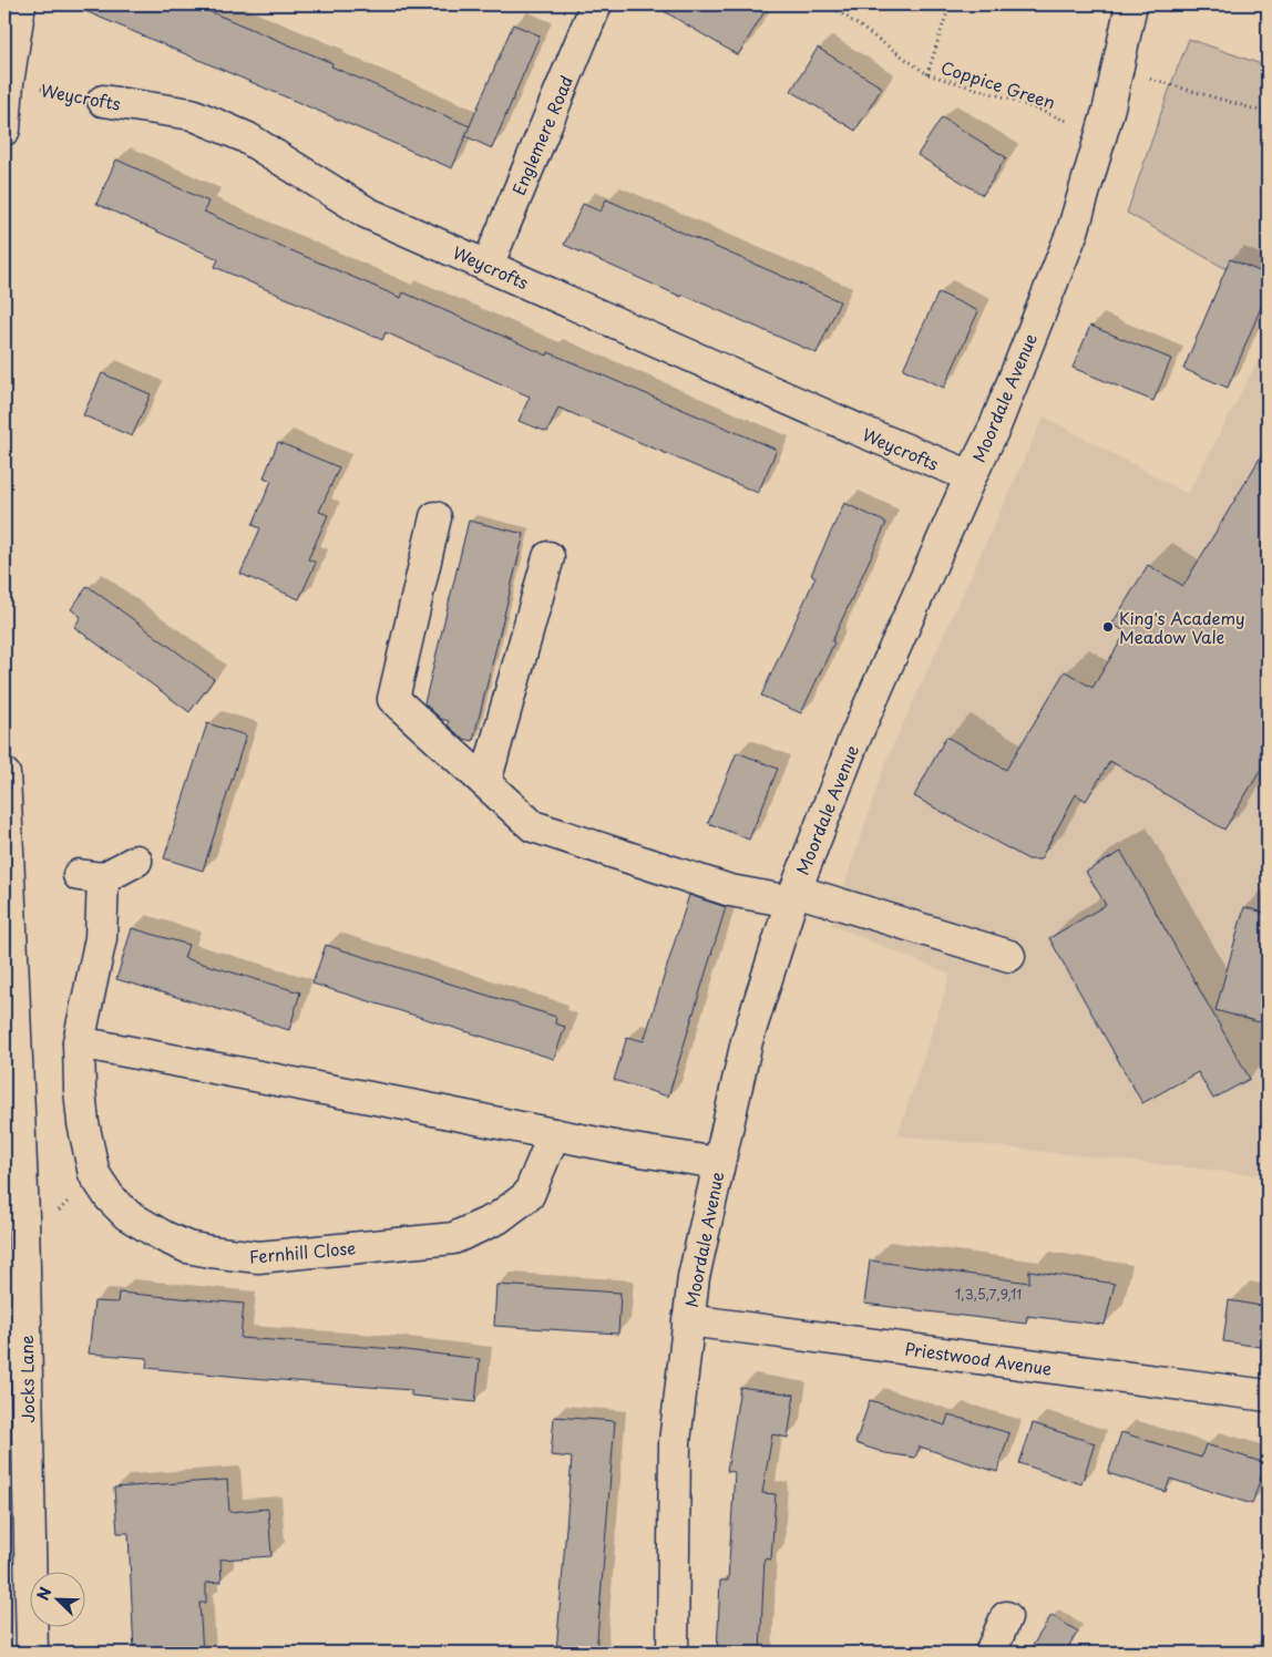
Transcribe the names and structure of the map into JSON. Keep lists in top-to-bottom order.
{
  "streets": {
    "street": [
      "Weycrofts",
      "Englemere Road",
      "Moordale Avenue",
      "Fernhill Close",
      "Priestwood Avenue",
      "Jocks Lane"
    ],
    "path": ["Coppice Green"]
  },
  "crossings": [
    ["Weycrofts", "Englemere Road"],
    ["Weycrofts", "Moordale Avenue"],
    ["Moordale Avenue", "Priestwood Avenue"]
  ],
  "places": ["King's Academy Meadow Vale"],
  "house_numbers": ["1,3,5,7,9,11"],
  "north": "top left"
}
